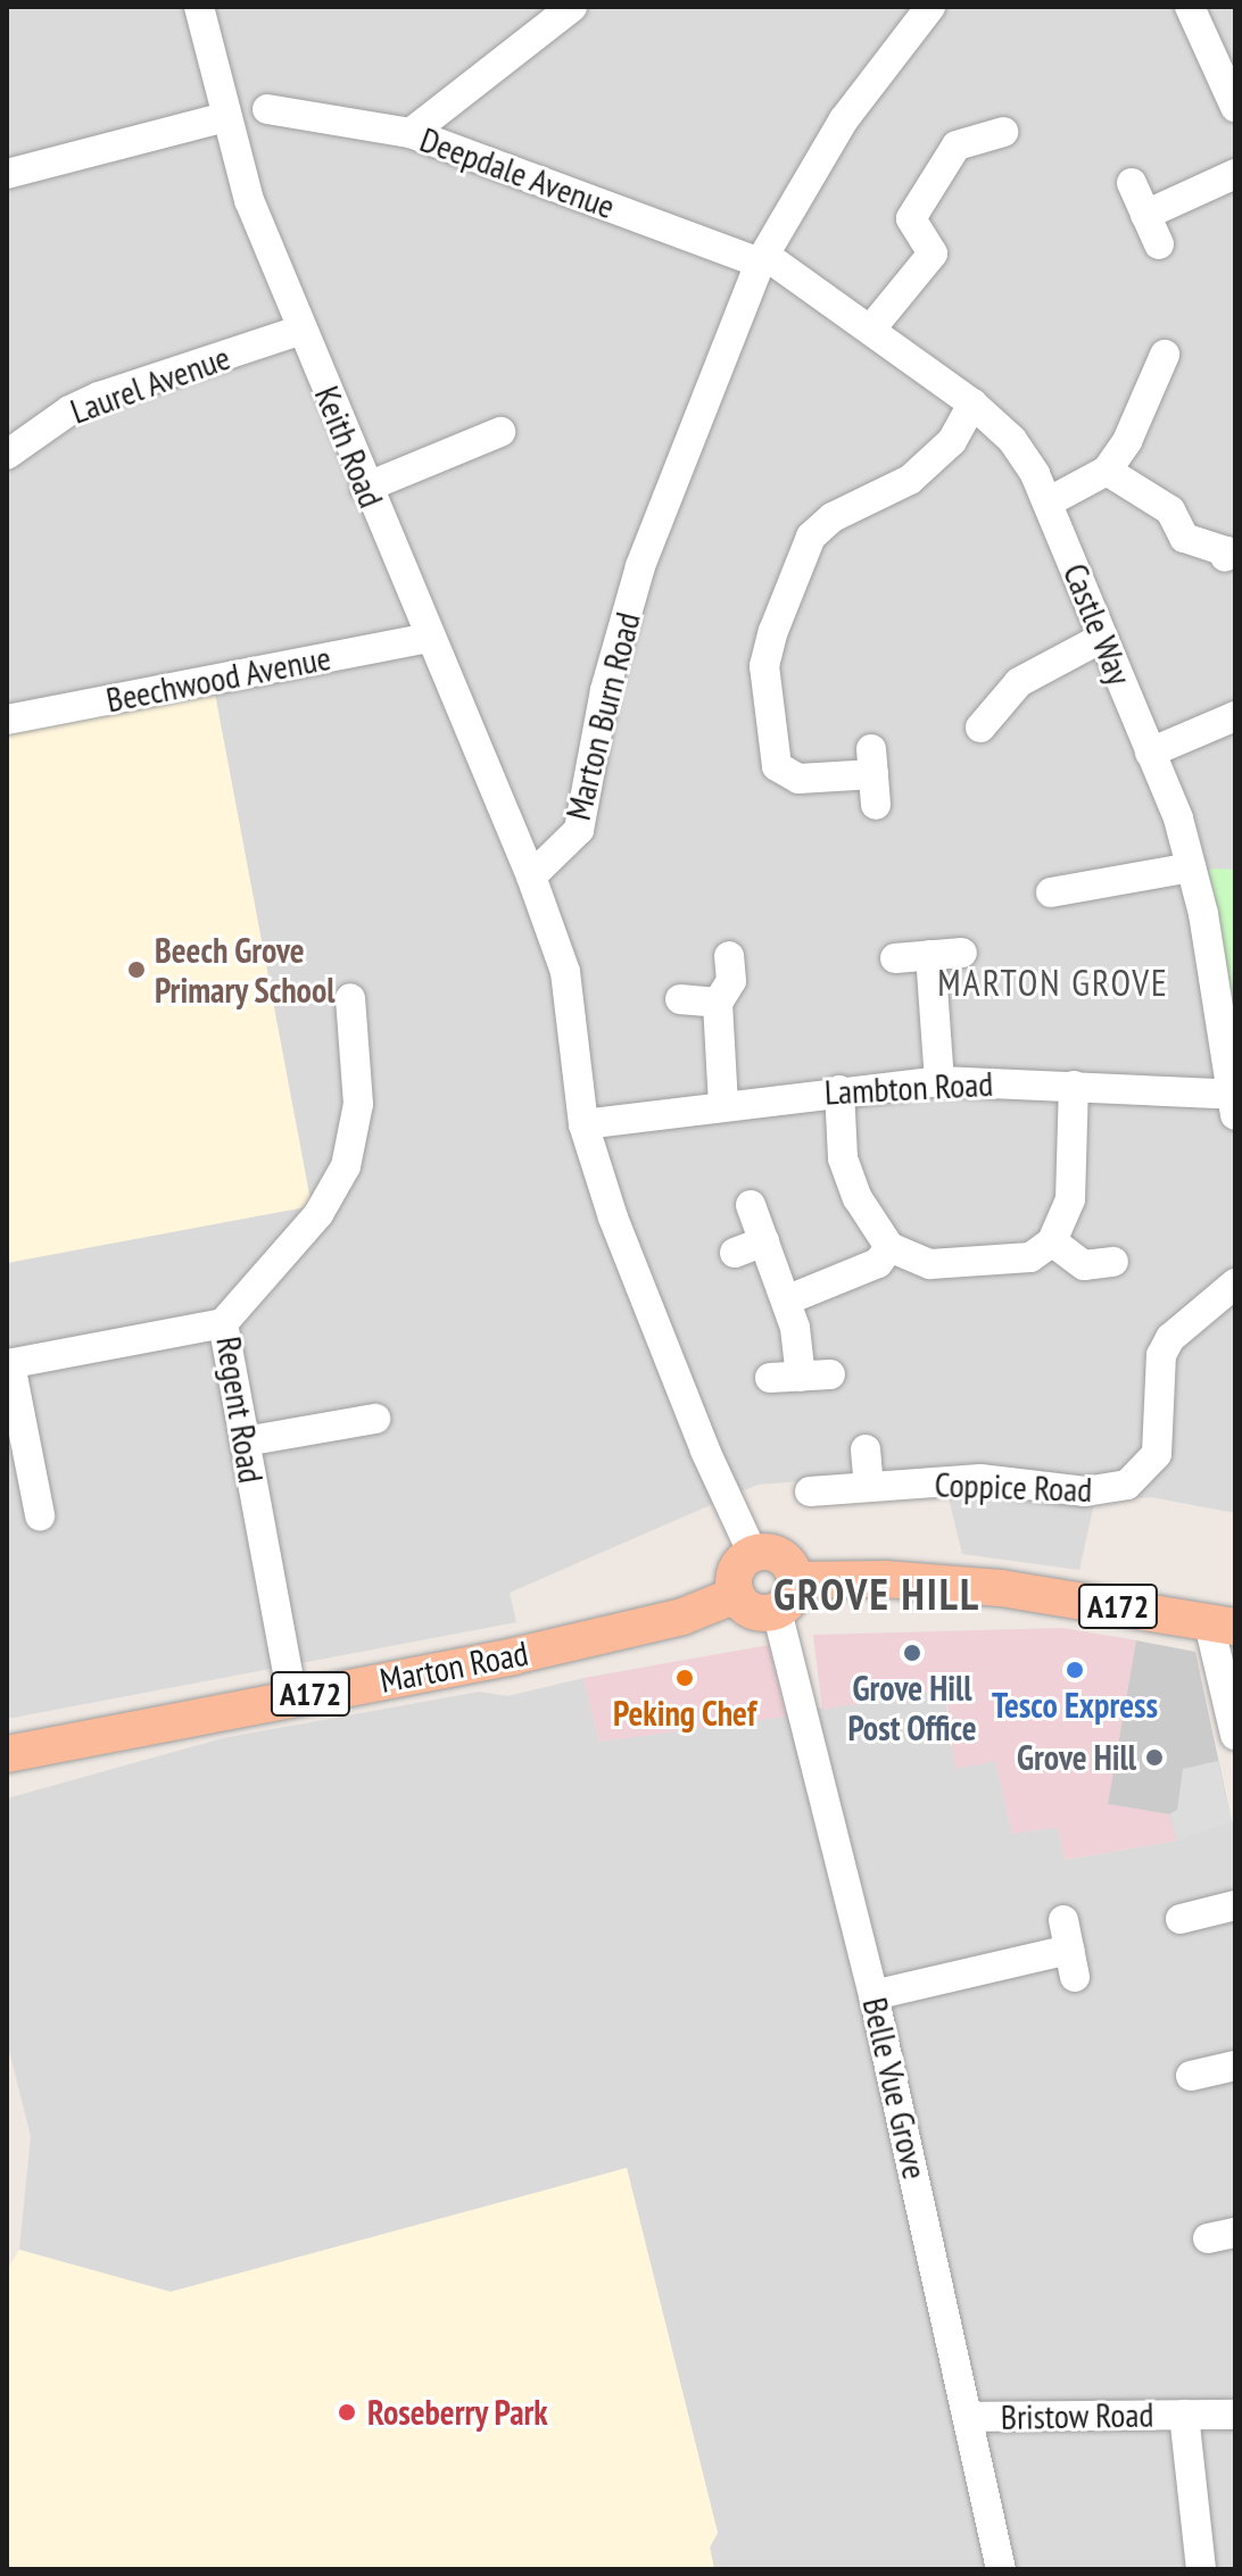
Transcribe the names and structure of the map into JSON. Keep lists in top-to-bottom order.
{
  "streets": {
    "main road": ["A172", "Marton Road"],
    "street": [
      "Deepdale Avenue",
      "Laurel Avenue",
      "Keith Road",
      "Castle Way",
      "Beechwood Avenue",
      "Marton Burn Road",
      "Lambton Road",
      "Regent Road",
      "Coppice Road",
      "Belle Vue Grove",
      "Bristow Road"
    ]
  },
  "crossings": [
    ["Deepdale Avenue", "Castle Way"],
    ["Deepdale Avenue", "Marton Burn Road"],
    ["Laurel Avenue", "Keith Road"],
    ["Keith Road", "Beechwood Avenue"],
    ["Keith Road", "Marton Burn Road"],
    ["Castle Way", "Marton Burn Road"],
    ["Castle Way", "Lambton Road"],
    ["Regent Road", "Marton Road"],
    ["A172", "Marton Road"],
    ["A172", "Belle Vue Grove"],
    ["Marton Road", "Belle Vue Grove"],
    ["Belle Vue Grove", "Bristow Road"]
  ],
  "districts": ["MARTON GROVE", "GROVE HILL"],
  "places": [
    "Beech Grove Primary School",
    "Grove Hill Post Office",
    "Tesco Express",
    "Peking Chef",
    "Grove Hill",
    "Roseberry Park"
  ]
}
